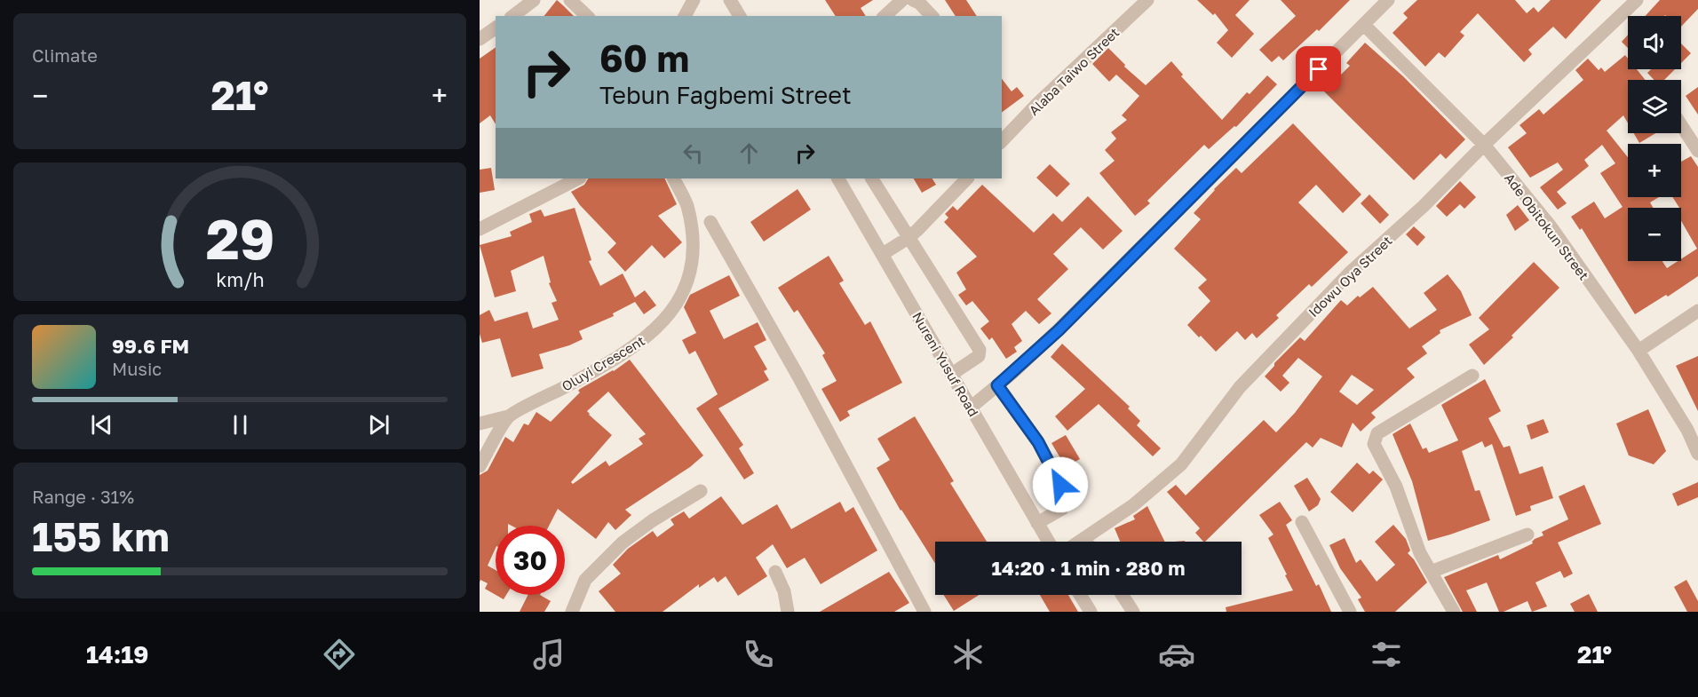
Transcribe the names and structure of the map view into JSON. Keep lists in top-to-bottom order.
{
  "streets": {
    "street": [
      "Alaba Taiwo Street",
      "Ade Obitokun Street",
      "Idowu Oya Street",
      "Oluyi Crescent",
      "Nureni Yusuf Road"
    ]
  },
  "crossings": [
    ["Ade Obitokun Street", "Idowu Oya Street"]
  ],
  "page": {
    "tile": [
      "Climate",
      ["Range · 31%", "155 km"]
    ],
    "map_buttons": ["+", "−"],
    "turn": ["60 m", "Tebun Fagbemi Street"],
    "heat": ["−", "21°", "+"],
    "song": ["99.6 FM", "Music"],
    "limit": "30",
    "trip": "14:20 · 1 min · 280 m",
    "tabs": ["14:19", "21°"],
    "gauge": ["29", "km/h"]
  }
}
